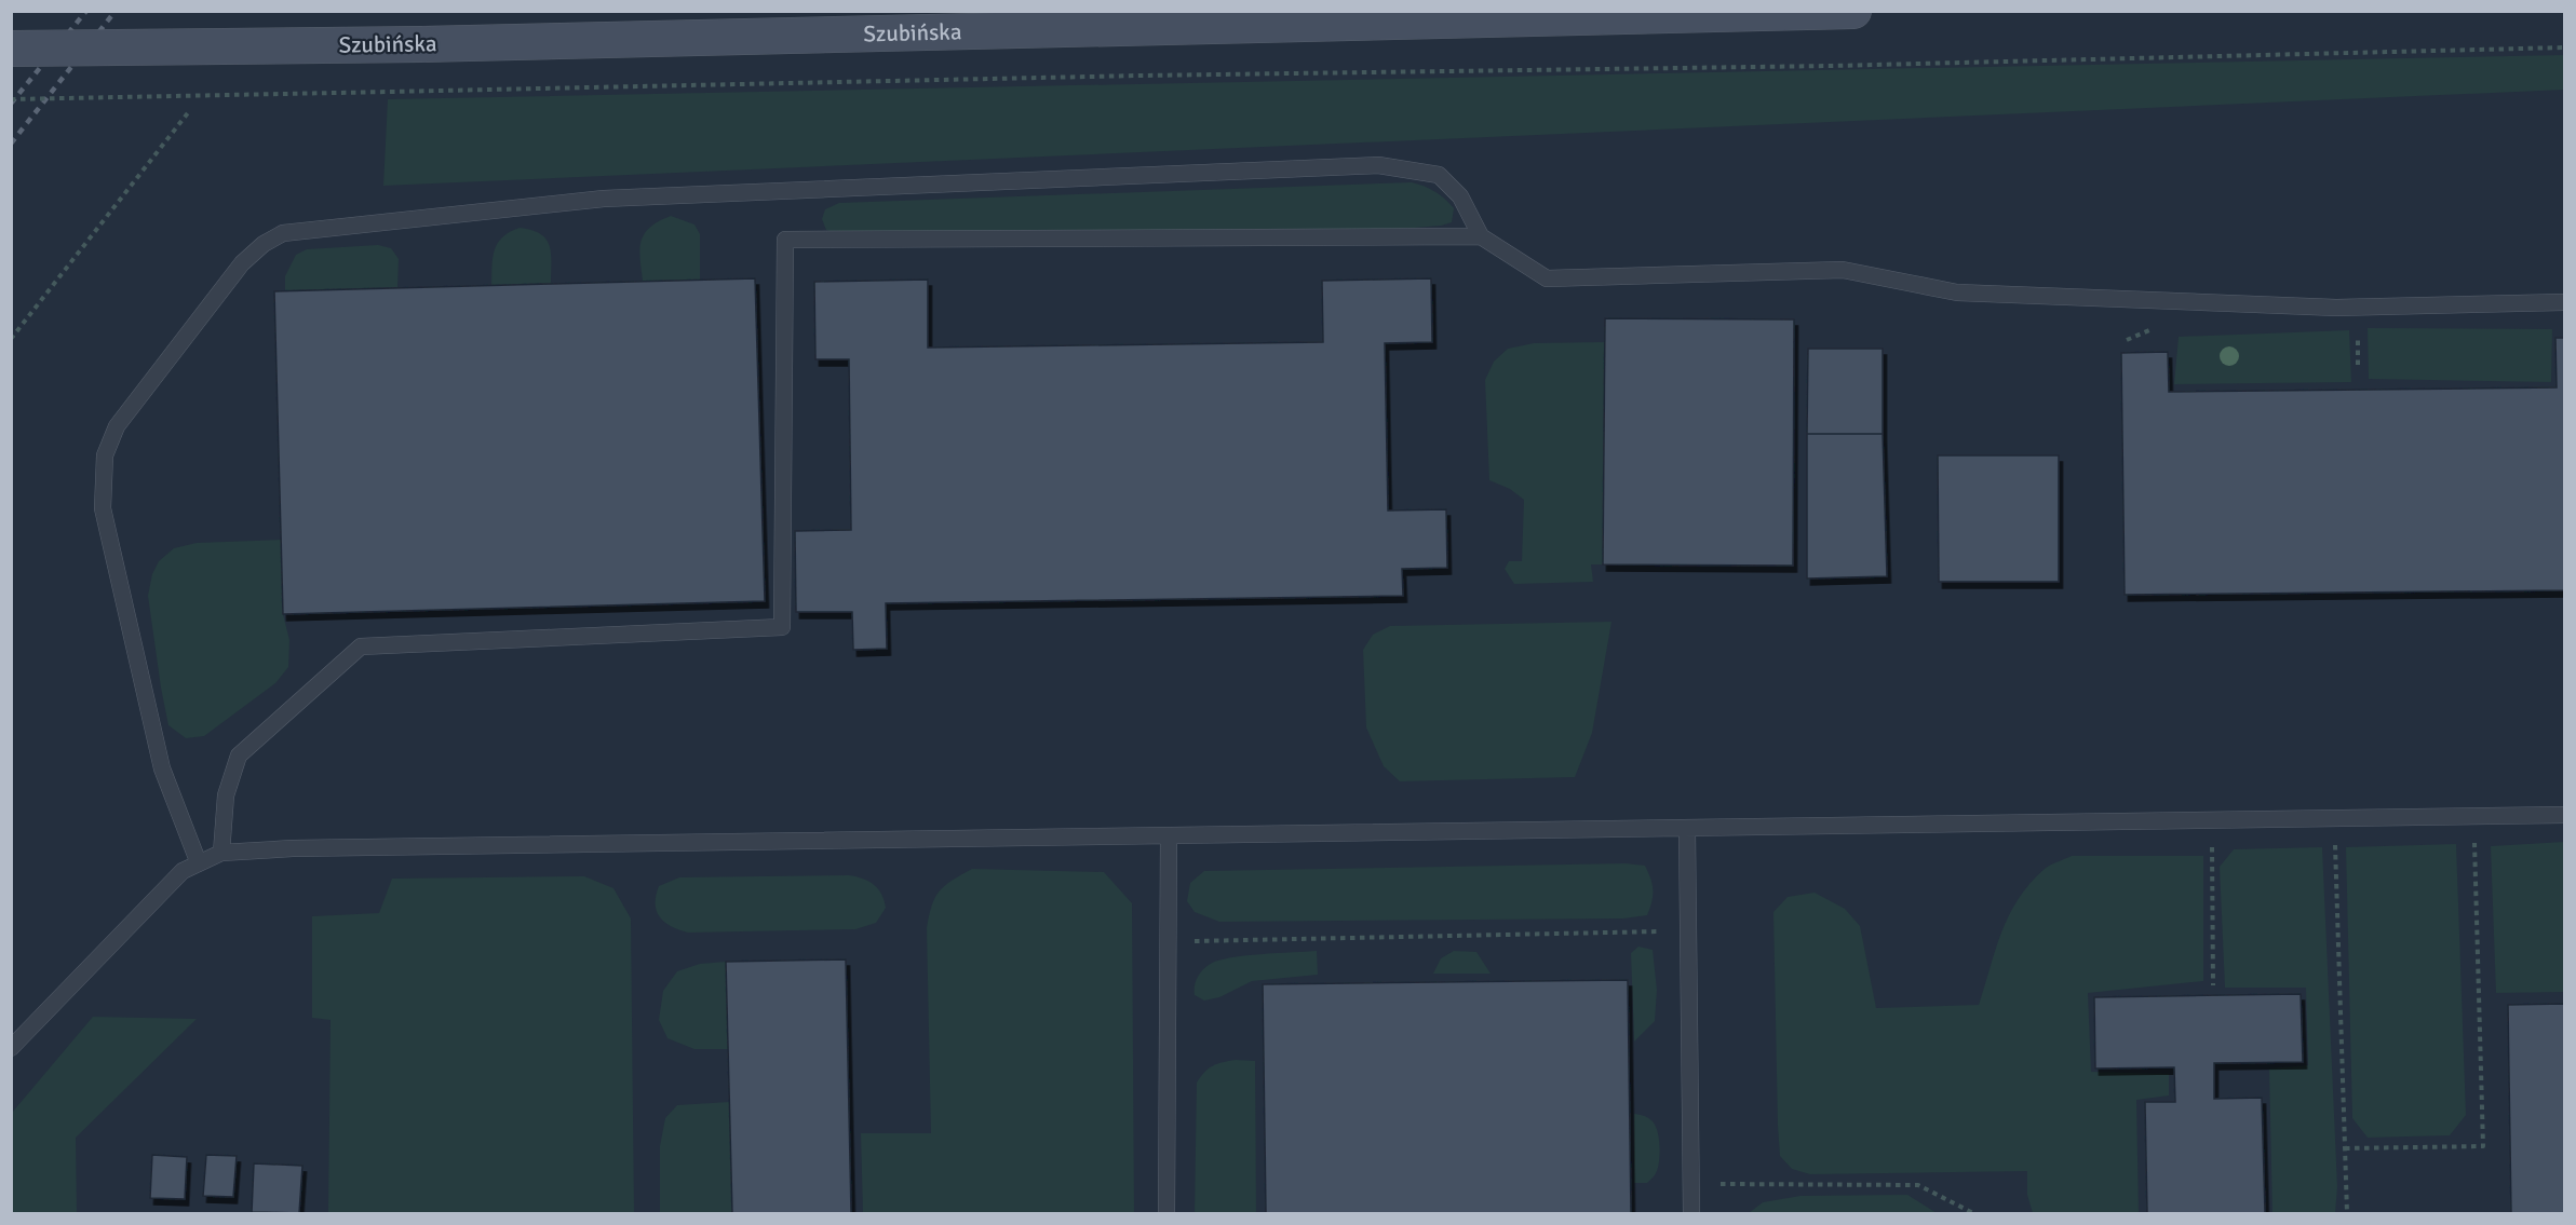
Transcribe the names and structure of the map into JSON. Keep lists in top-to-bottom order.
{
  "streets": {
    "main road": ["Szubińska"]
  }
}
